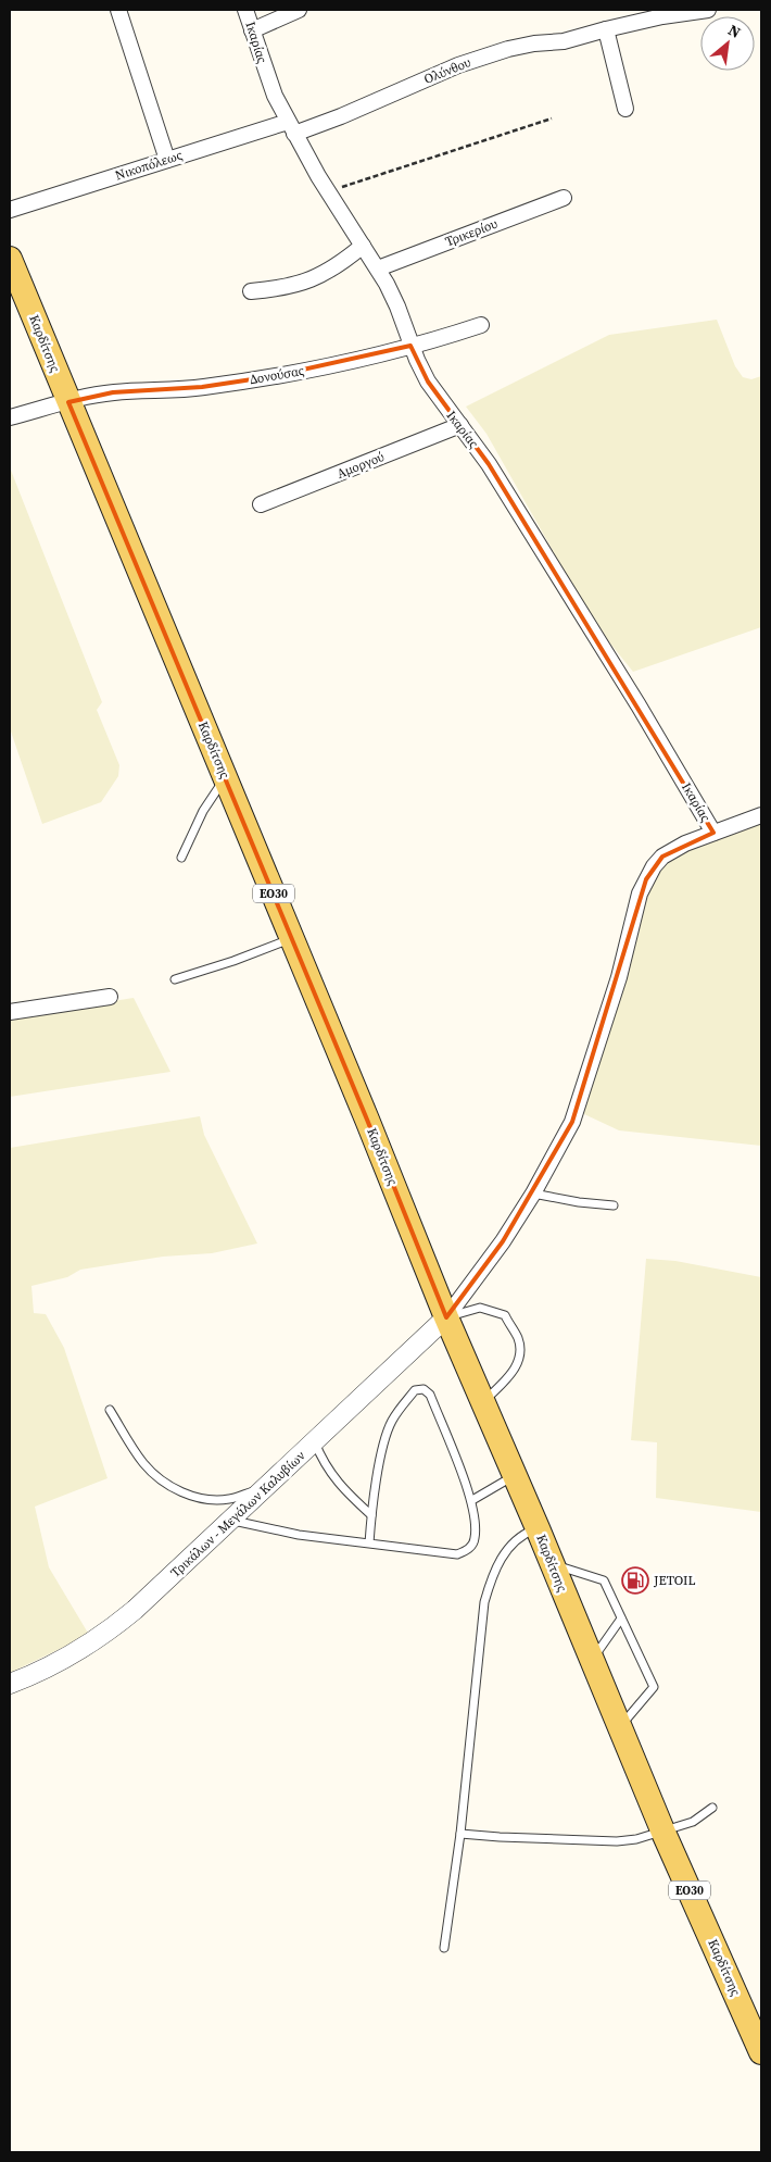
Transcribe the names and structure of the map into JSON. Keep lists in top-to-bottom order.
{
  "streets": {
    "main road": ["Καρδίτσης", "ΕΟ30"],
    "street": [
      "Ικαρίας",
      "Ολύνθου",
      "Νικοπόλεως",
      "Τρικερίου",
      "Δονούσας",
      "Αμοργού",
      "Τρικάλων - Μεγάλων Καλυβίων"
    ]
  },
  "crossings": [
    ["Ικαρίας", "Ολύνθου"],
    ["Ικαρίας", "Νικοπόλεως"],
    ["Ικαρίας", "Τρικερίου"],
    ["Ικαρίας", "Δονούσας"],
    ["Ικαρίας", "Αμοργού"],
    ["Ολύνθου", "Νικοπόλεως"],
    ["Καρδίτσης", "Δονούσας"],
    ["Καρδίτσης", "Τρικάλων - Μεγάλων Καλυβίων"]
  ],
  "places": {
    "fuel station": ["JETOIL"]
  },
  "north": "top right"
}
